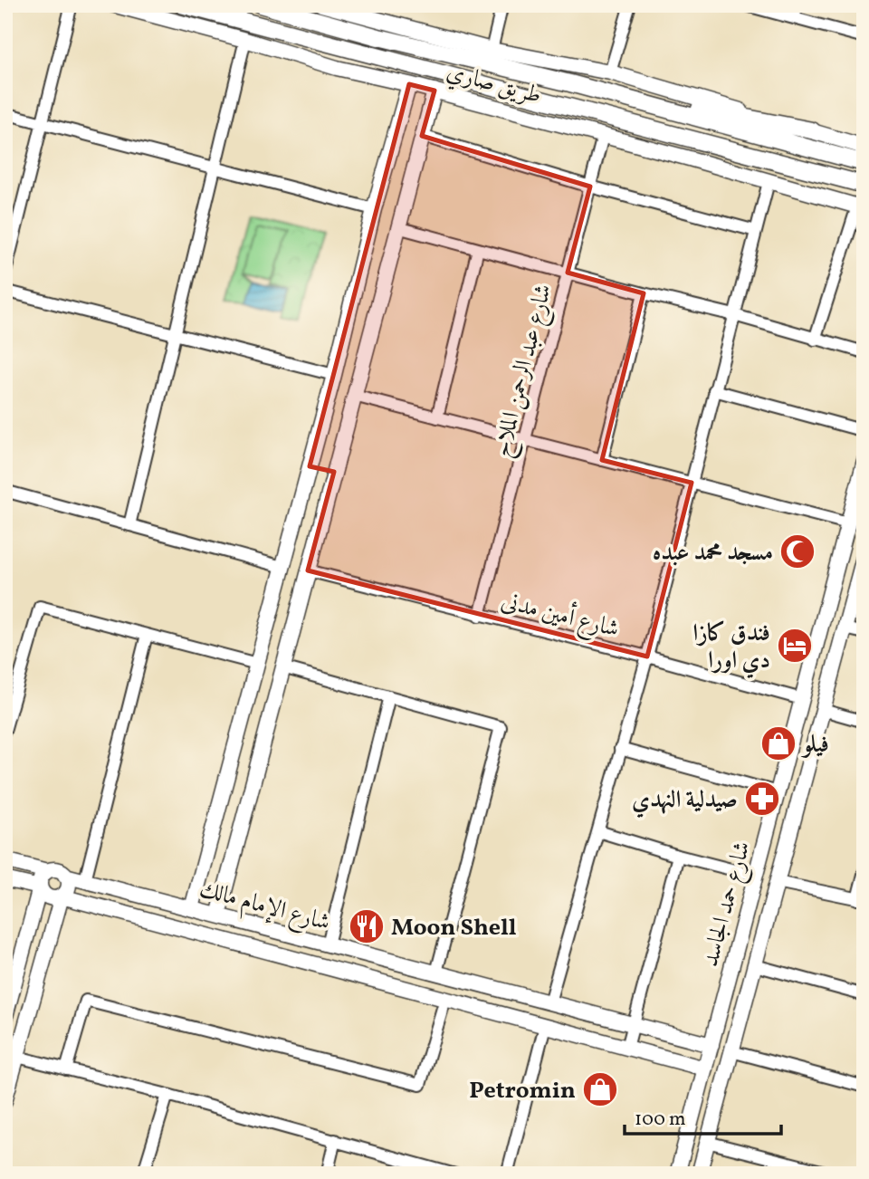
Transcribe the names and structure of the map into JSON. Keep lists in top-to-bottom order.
{
  "streets": {
    "main road": ["طريق صاري"],
    "street": [
      "شارع عبد الرحمن الملاح",
      "شارع أمين مدنى",
      "شارع حمد الجاسد",
      "شارع الإمام مالك"
    ]
  },
  "crossings": [
    ["طريق صاري", "شارع عبد الرحمن الملاح"],
    ["شارع عبد الرحمن الملاح", "شارع أمين مدنى"],
    ["شارع أمين مدنى", "شارع حمد الجاسد"],
    ["شارع حمد الجاسد", "شارع الإمام مالك"]
  ],
  "places": {
    "mosque": ["مسجد محمد عبده"],
    "hotel": ["فندق كازا دي اورا"],
    "shop": ["فيلو", "Petromin"],
    "pharmacy": ["صيدلية النهدي"],
    "restaurant": ["Moon Shell"]
  },
  "scale_bar": "100 m"
}
